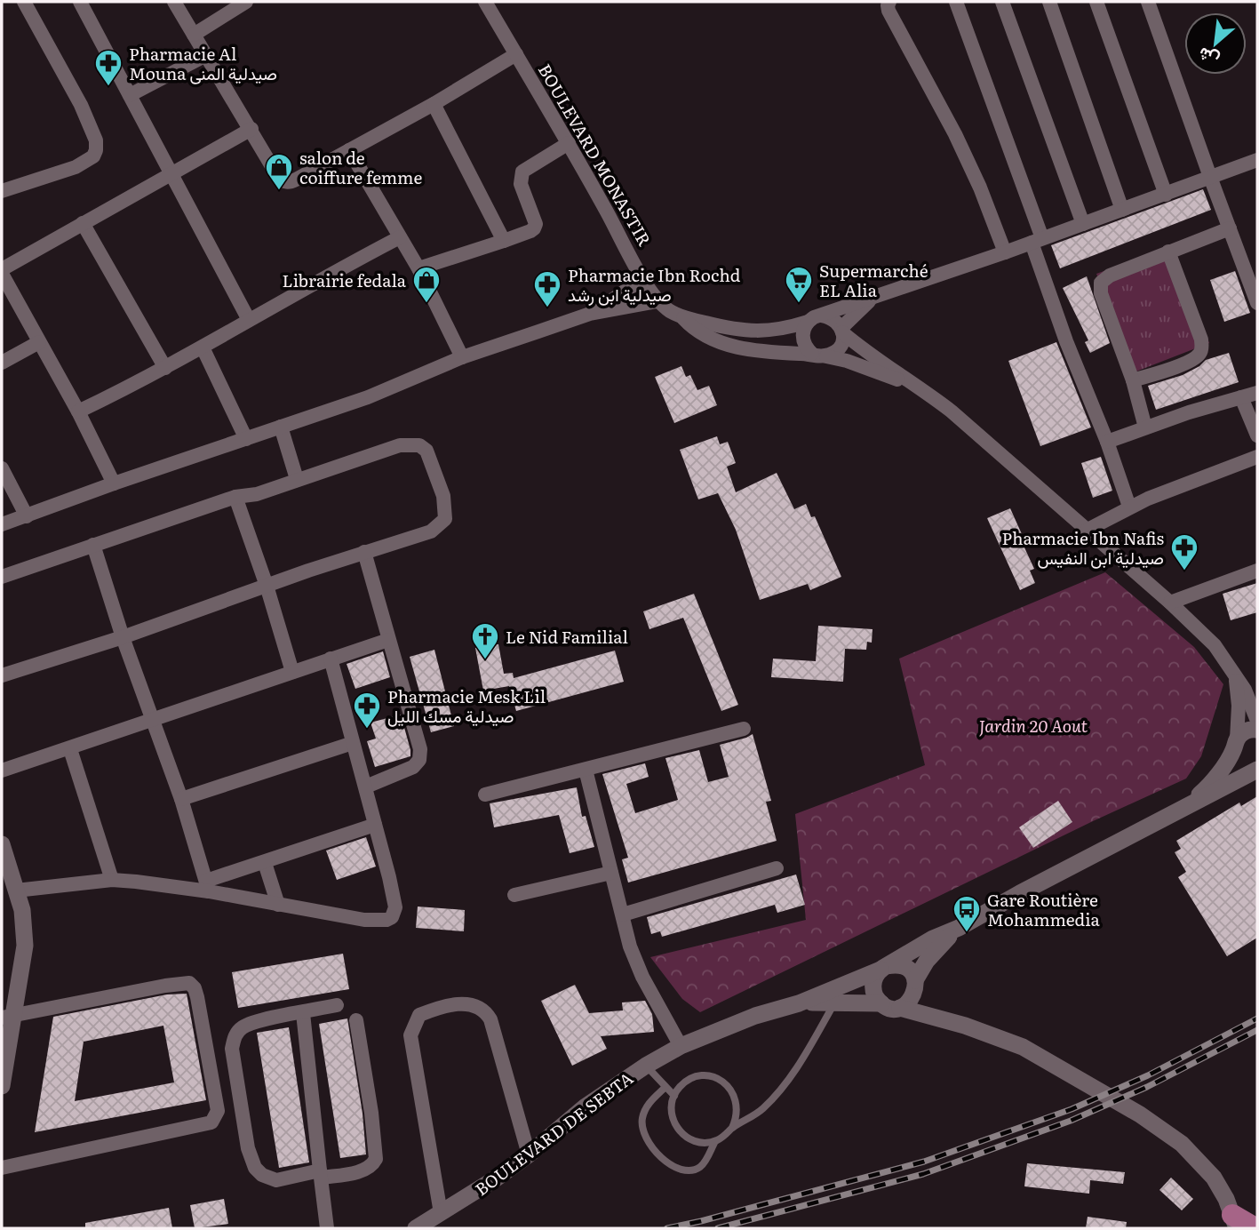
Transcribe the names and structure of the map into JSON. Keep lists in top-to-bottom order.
{
  "streets": {
    "street": ["BOULEVARD MONASTIR", "BOULEVARD DE SEBTA"]
  },
  "parks": ["Jardin 20 Aout"],
  "places": {
    "pharmacy": [
      "Pharmacie Al Mouna صيدلية المنى",
      "Pharmacie Ibn Rochd صيدلية ابن رشد",
      "Pharmacie Ibn Nafis صيدلية ابن النفيس",
      "Pharmacie Mesk Lil صيدلية مسك الليل"
    ],
    "shop": ["salon de coiffure femme", "Librairie fedala"],
    "supermarket": ["Supermarché EL Alia"],
    "church": ["Le Nid Familial"],
    "bus stop": ["Gare Routière Mohammedia"]
  },
  "north": "bottom left"
}
